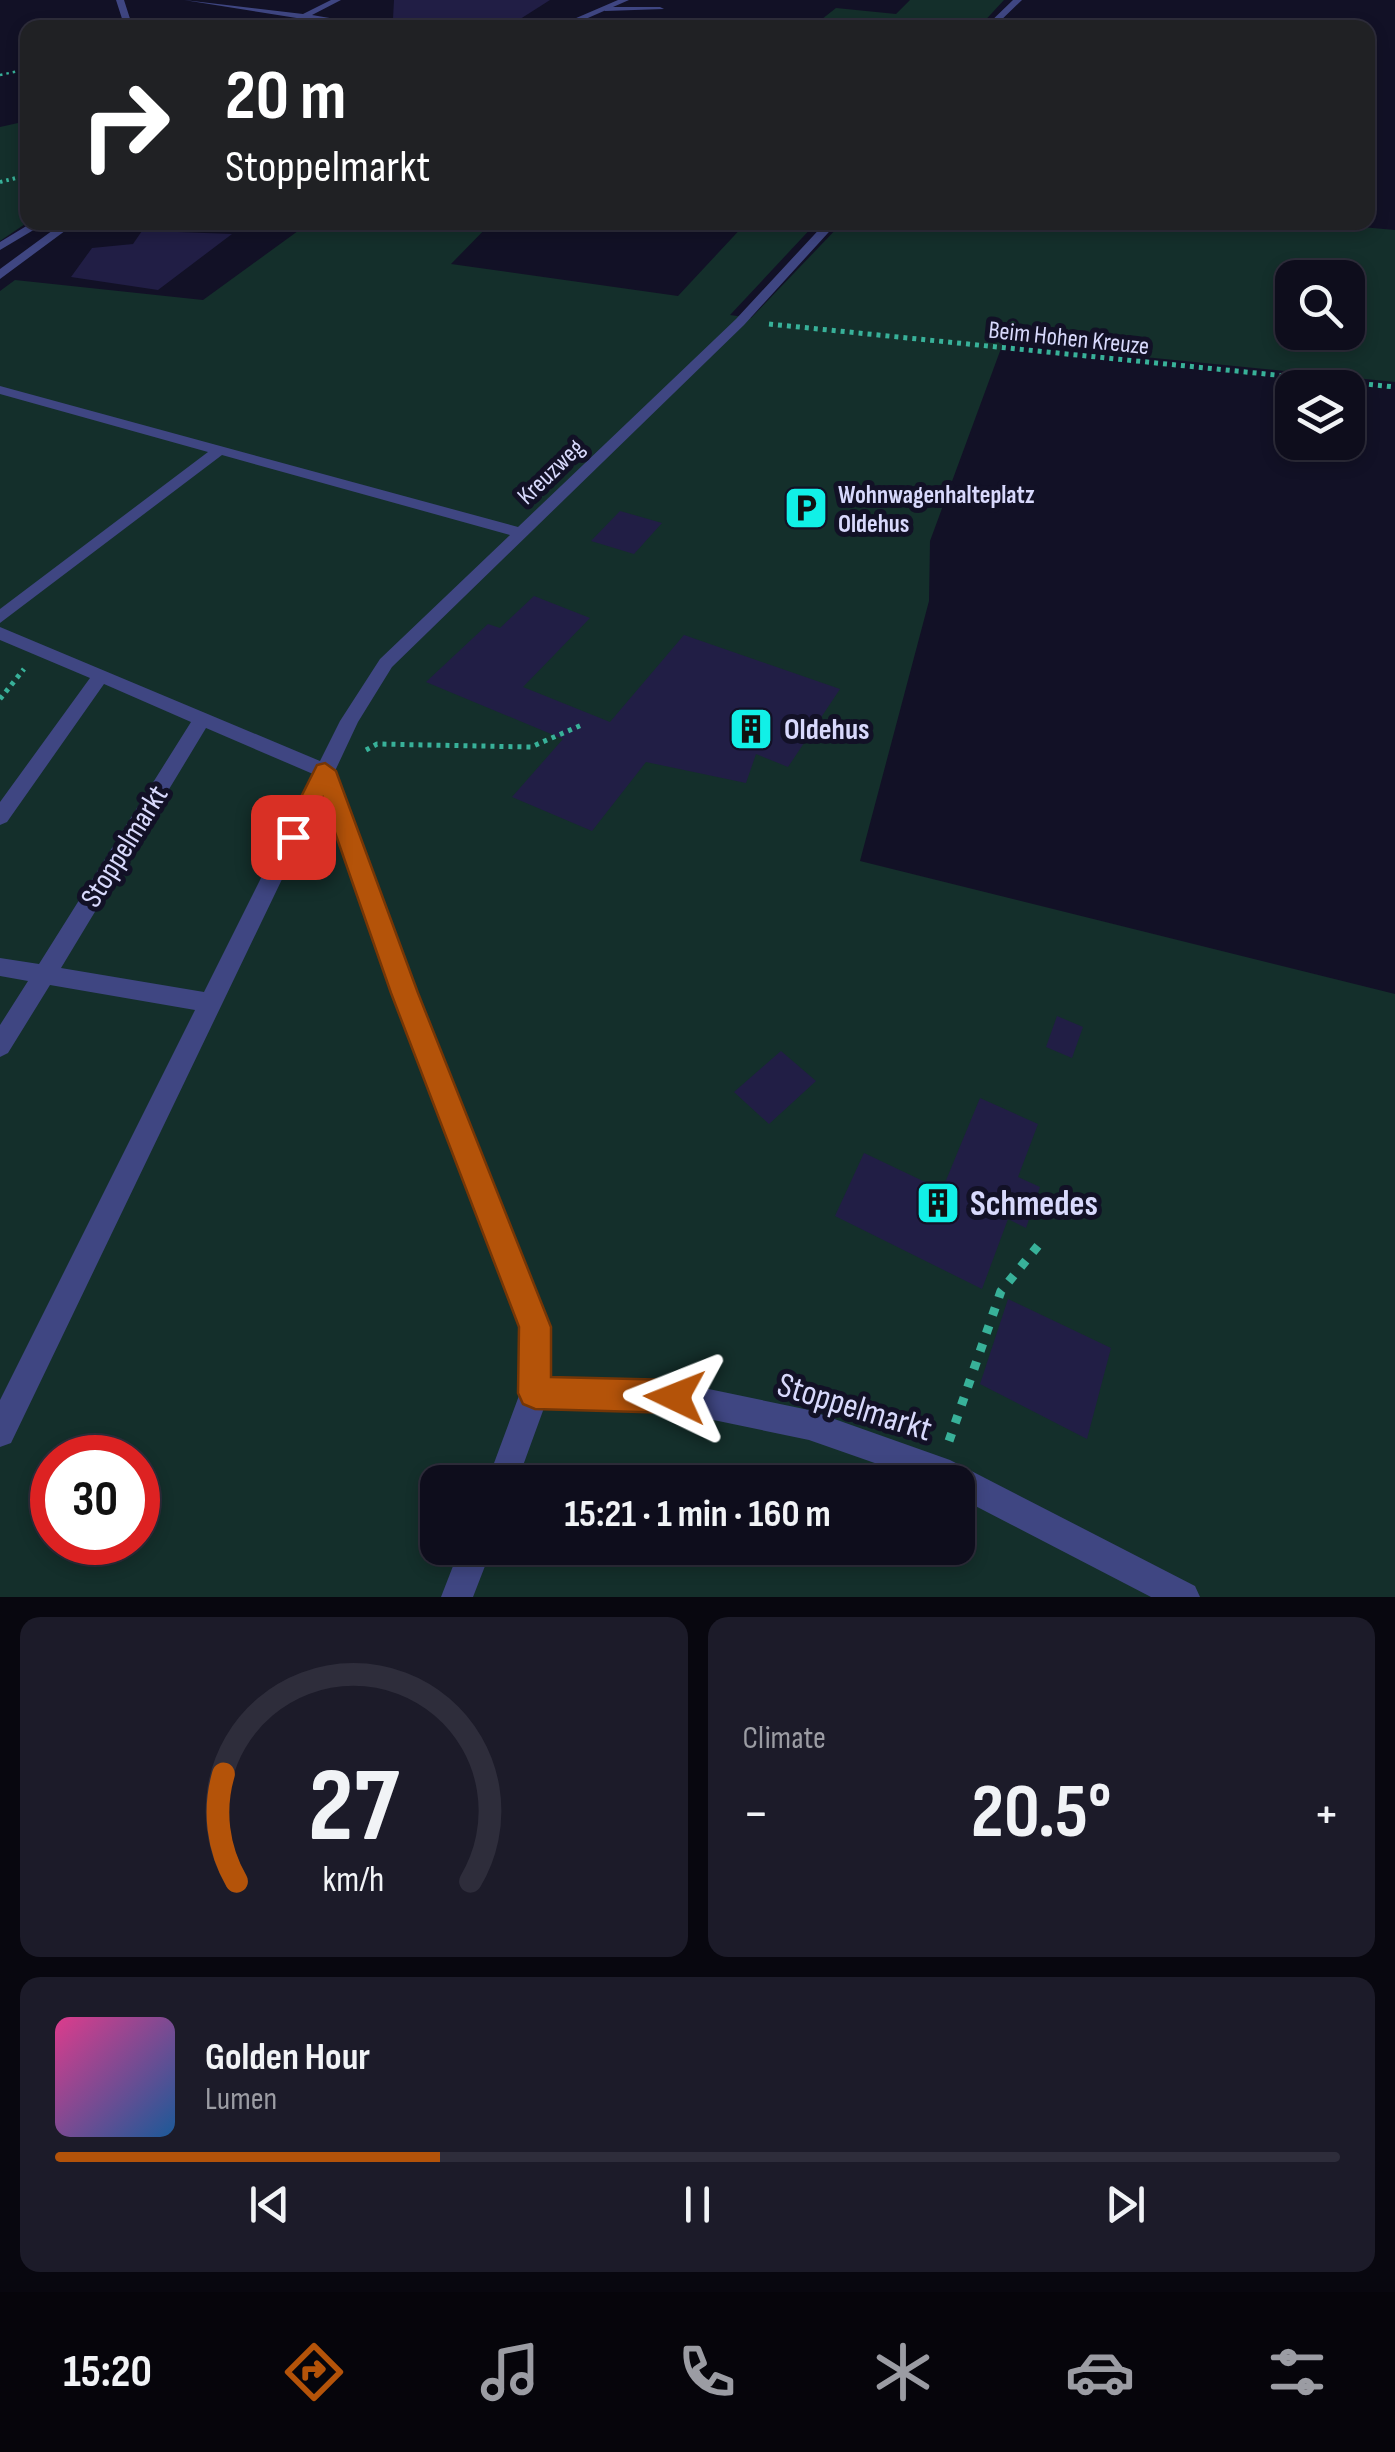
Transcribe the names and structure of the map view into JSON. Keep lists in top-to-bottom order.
{
  "streets": {
    "street": ["Kreuzweg", "Stoppelmarkt"],
    "path": ["Beim Hohen Kreuze"]
  },
  "crossings": [
    ["Beim Hohen Kreuze", "Kreuzweg"]
  ],
  "places": {
    "parking": ["Wohnwagenhalteplatz Oldehus"],
    "building": ["Oldehus", "Schmedes"]
  },
  "page": {
    "turn": ["20 m", "Stoppelmarkt"],
    "limit": "30",
    "trip": "15:21 · 1 min · 160 m",
    "tile": "Climate",
    "heat": ["−", "20.5°", "+"],
    "song": ["Golden Hour", "Lumen"],
    "tabs": "15:20",
    "gauge": ["27", "km/h"]
  }
}
